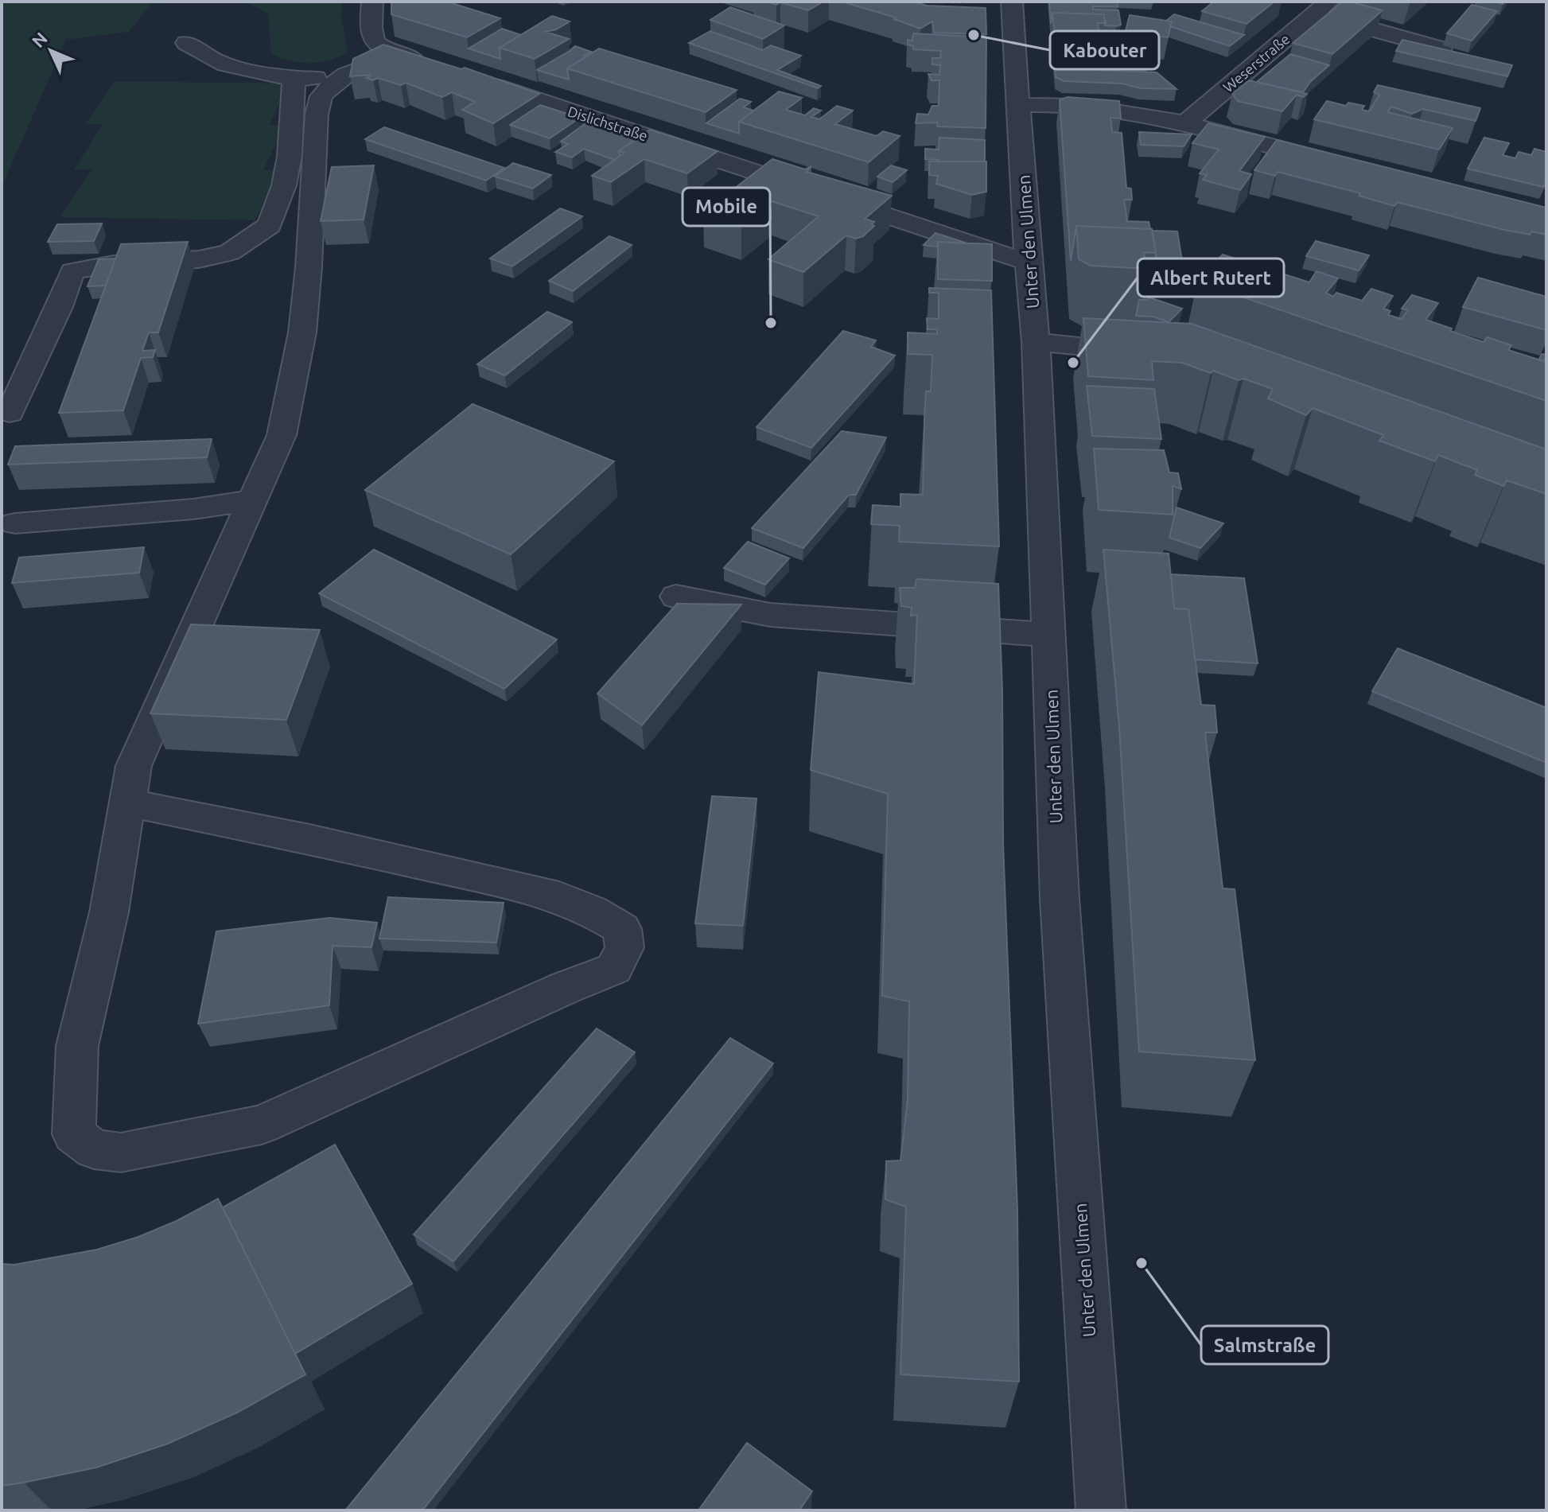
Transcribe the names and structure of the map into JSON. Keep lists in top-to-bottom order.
{
  "streets": {
    "street": ["Weserstraße", "Dislichstraße", "Unter den Ulmen"]
  },
  "crossings": [
    ["Dislichstraße", "Unter den Ulmen"]
  ],
  "places": [
    "Kabouter",
    "Mobile",
    "Albert Rutert",
    "Salmstraße"
  ],
  "north": "top left"
}
